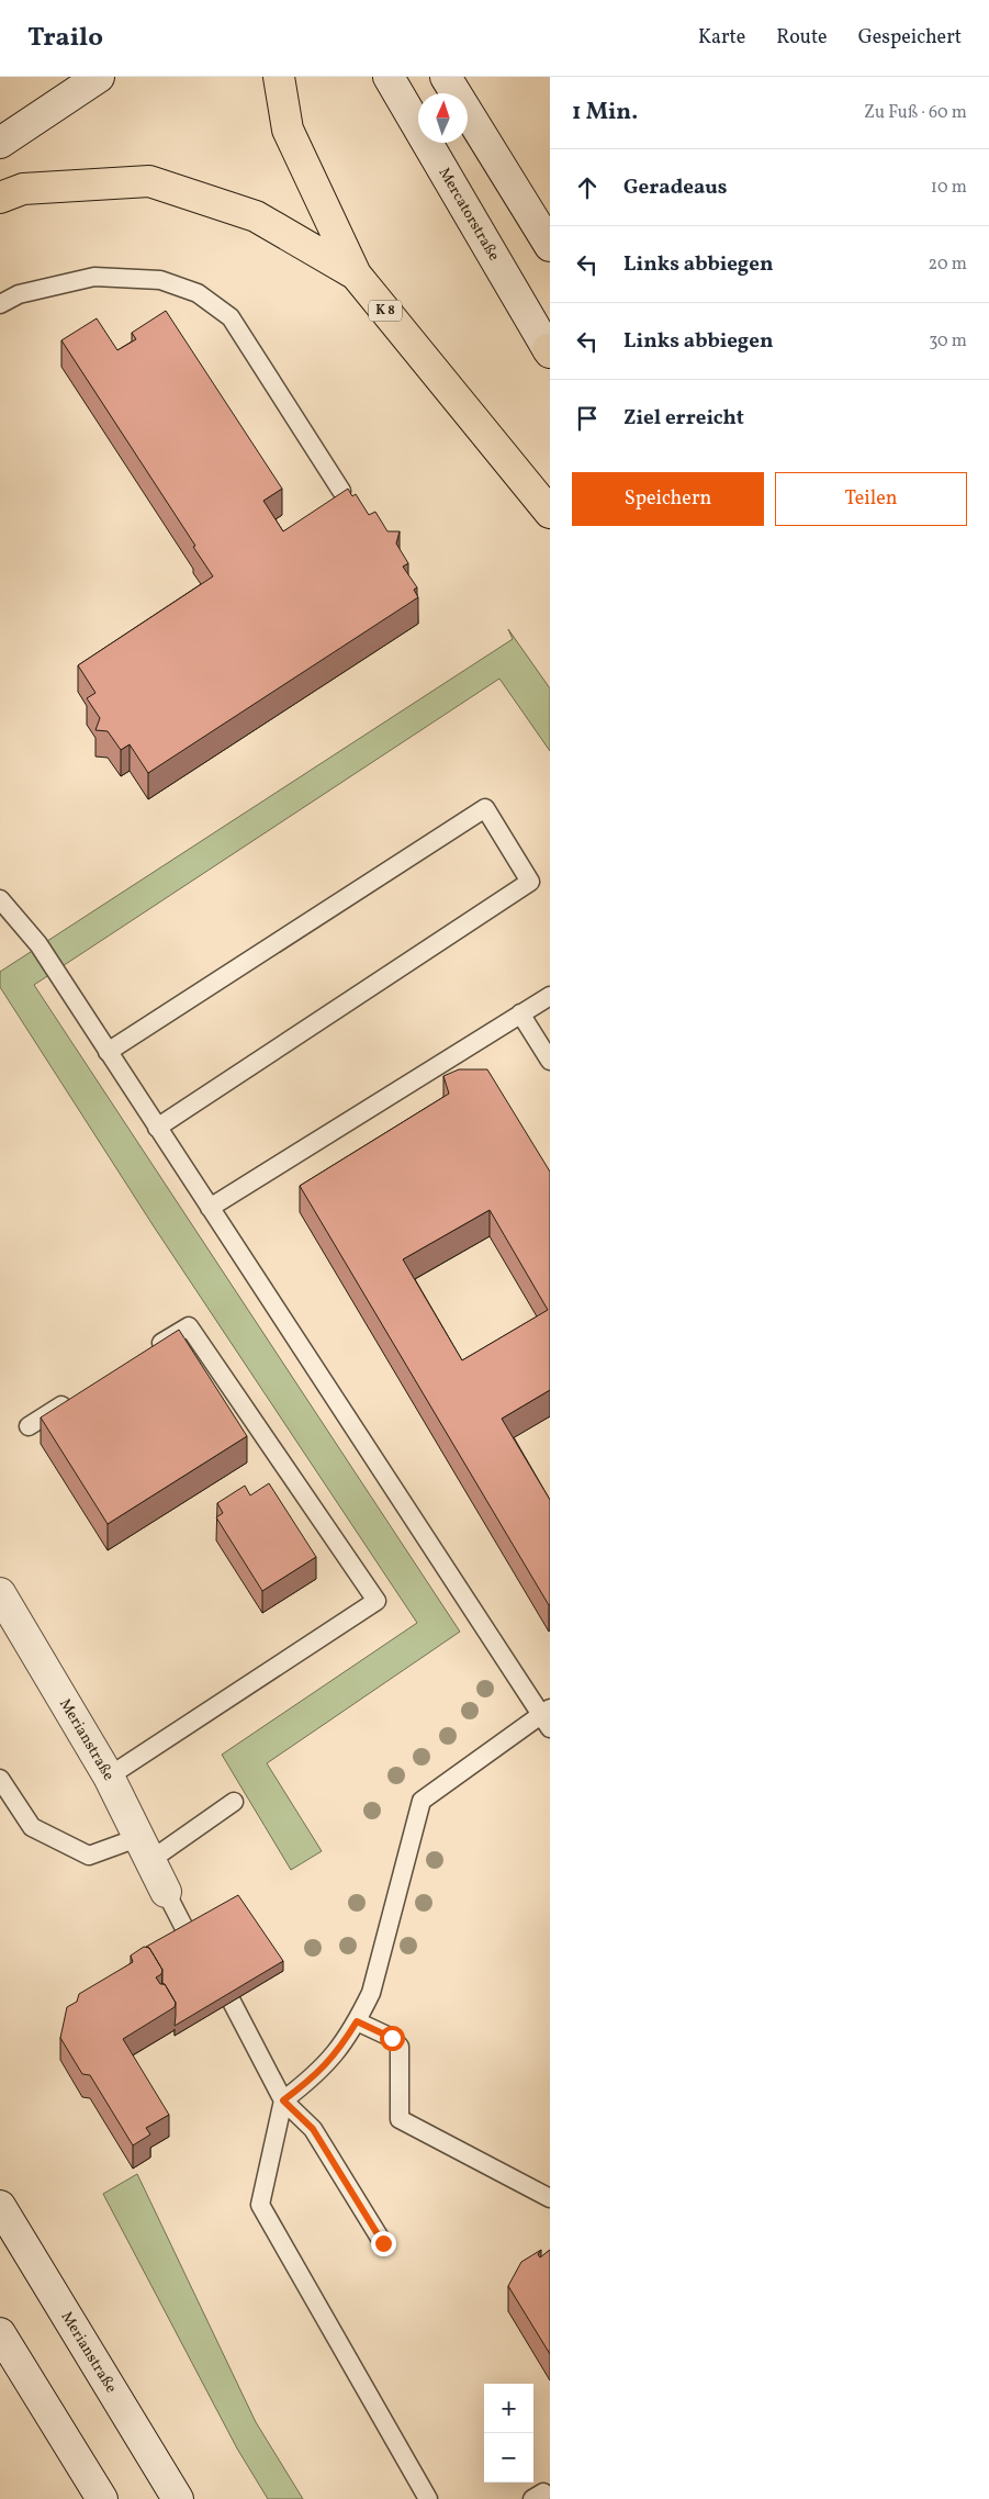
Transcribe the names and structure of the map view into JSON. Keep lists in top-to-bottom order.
{
  "streets": {
    "highway": ["K 8"],
    "street": ["Mercatorstraße", "Merianstraße"]
  },
  "north": "top",
  "page": {
    "header": "Trailo",
    "nav": ["Karte", "Route", "Gespeichert"],
    "heading": ["1 Min.", "Zu Fuß · 60 m"],
    "list": [
      ["Geradeaus", "10 m"],
      ["Links abbiegen", "20 m"],
      ["Links abbiegen", "30 m"],
      "Ziel erreicht"
    ],
    "buttons": ["Speichern", "Teilen"],
    "map_buttons": ["+", "−"]
  }
}
